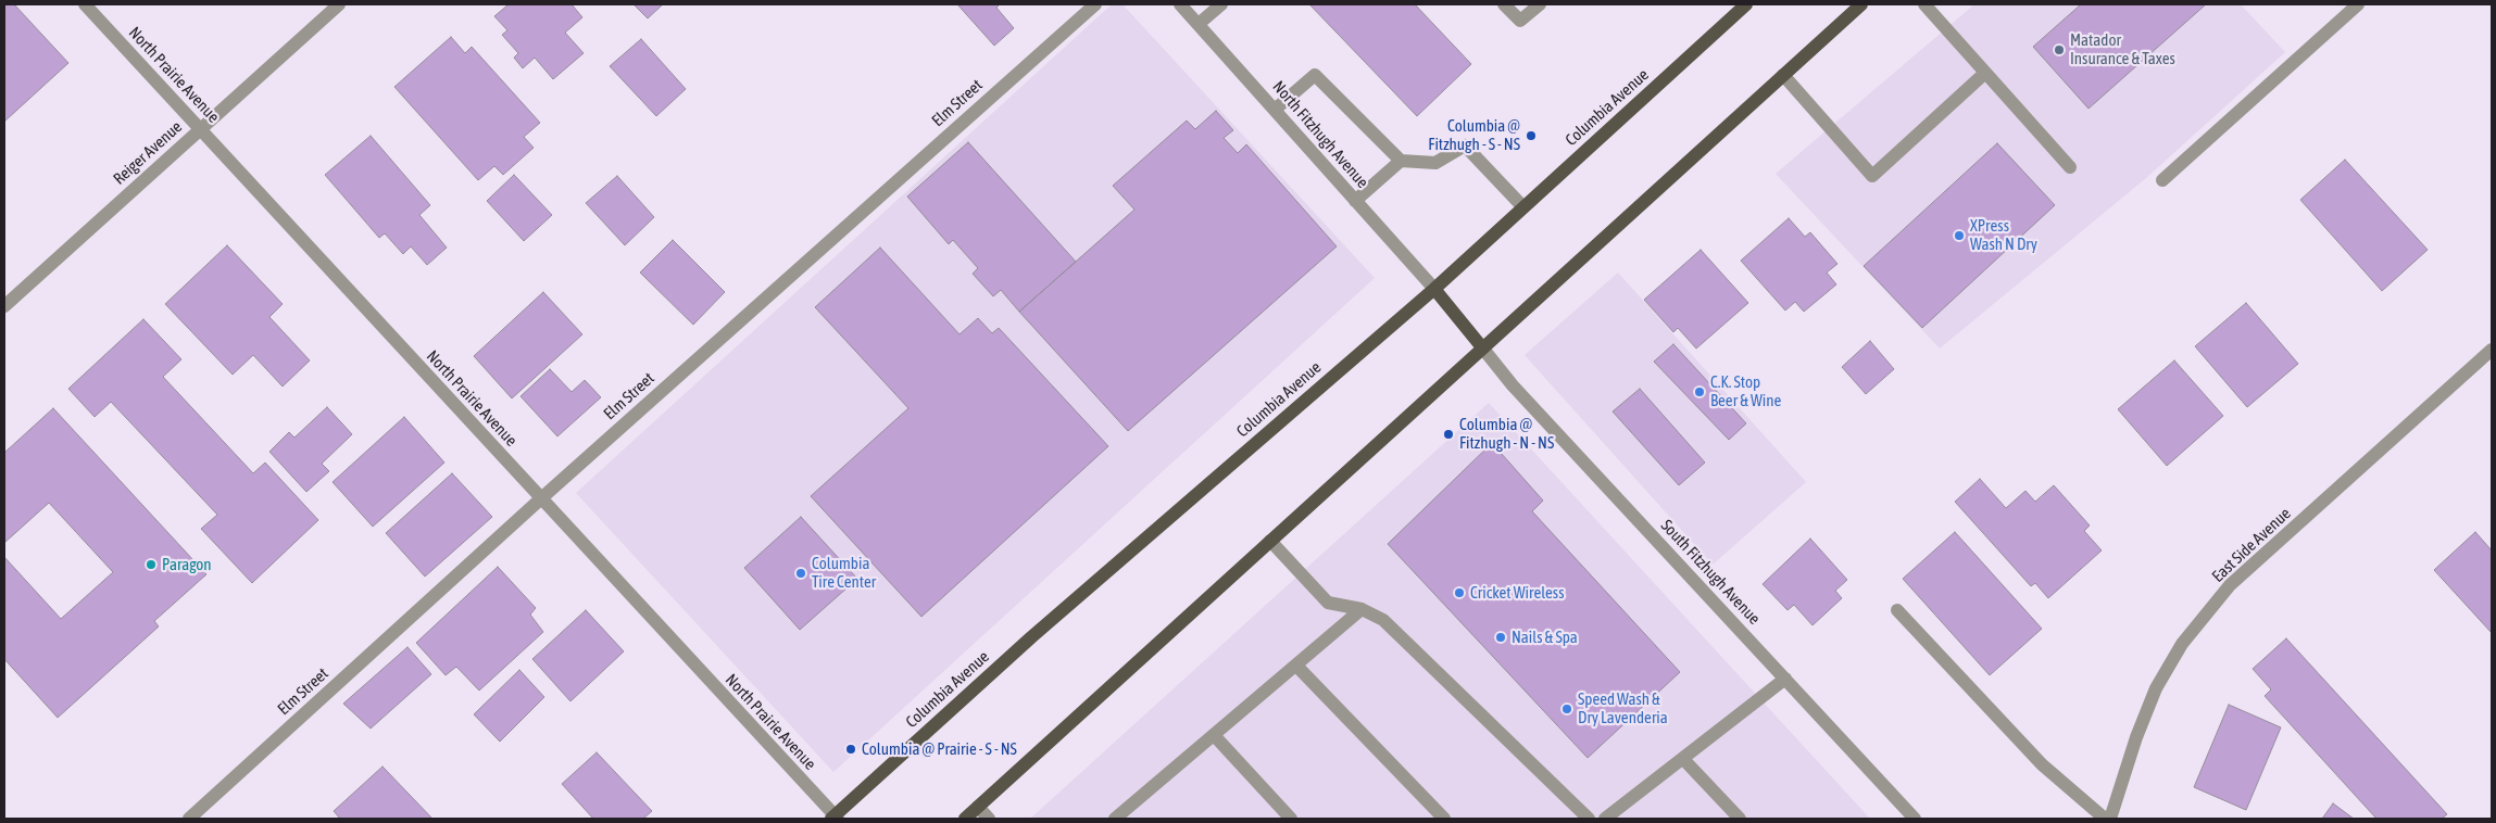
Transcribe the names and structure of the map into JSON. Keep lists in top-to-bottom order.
{
  "streets": {
    "main road": ["Columbia Avenue"],
    "street": [
      "North Prairie Avenue",
      "Elm Street",
      "North Fitzhugh Avenue",
      "Reiger Avenue",
      "East Side Avenue",
      "South Fitzhugh Avenue"
    ]
  },
  "crossings": [
    ["North Prairie Avenue", "Elm Street"],
    ["North Prairie Avenue", "Columbia Avenue"],
    ["North Prairie Avenue", "Reiger Avenue"],
    ["Columbia Avenue", "North Fitzhugh Avenue"]
  ],
  "places": [
    "Matador Insurance & Taxes",
    "Columbia @ Fitzhugh - S - NS",
    "XPress Wash N Dry",
    "C.K. Stop Beer & Wine",
    "Columbia @ Fitzhugh - N - NS",
    "Paragon",
    "Columbia Tire Center",
    "Cricket Wireless",
    "Nails & Spa",
    "Speed Wash & Dry Lavenderia",
    "Columbia @ Prairie - S - NS"
  ]
}
